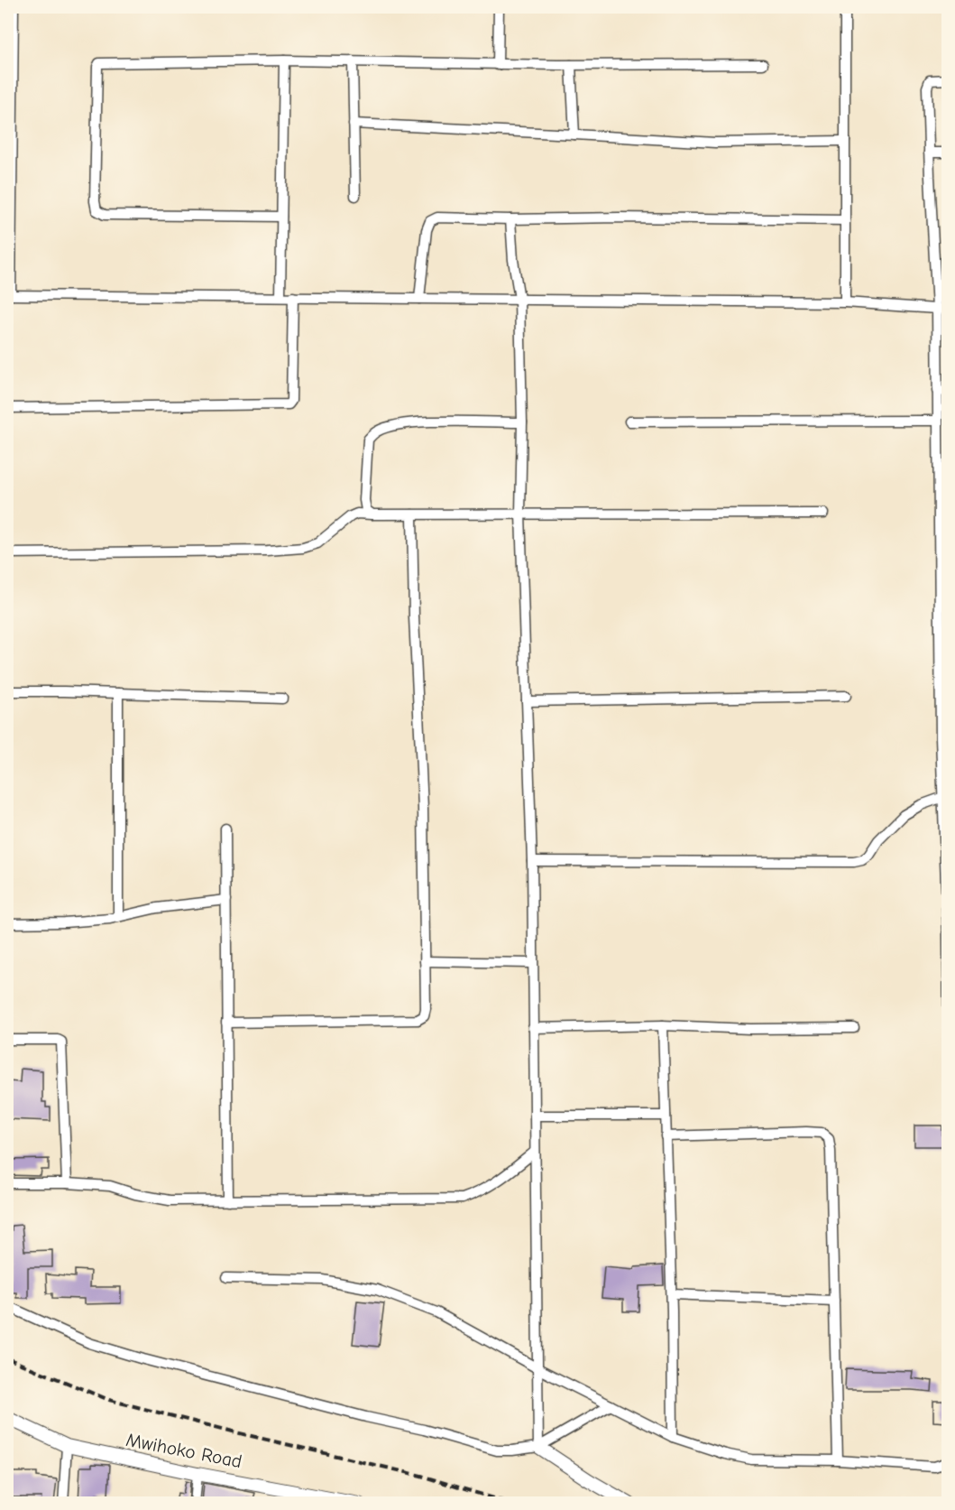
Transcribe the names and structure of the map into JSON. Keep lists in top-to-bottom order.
{
  "streets": {
    "street": ["Mwihoko Road"]
  }
}
